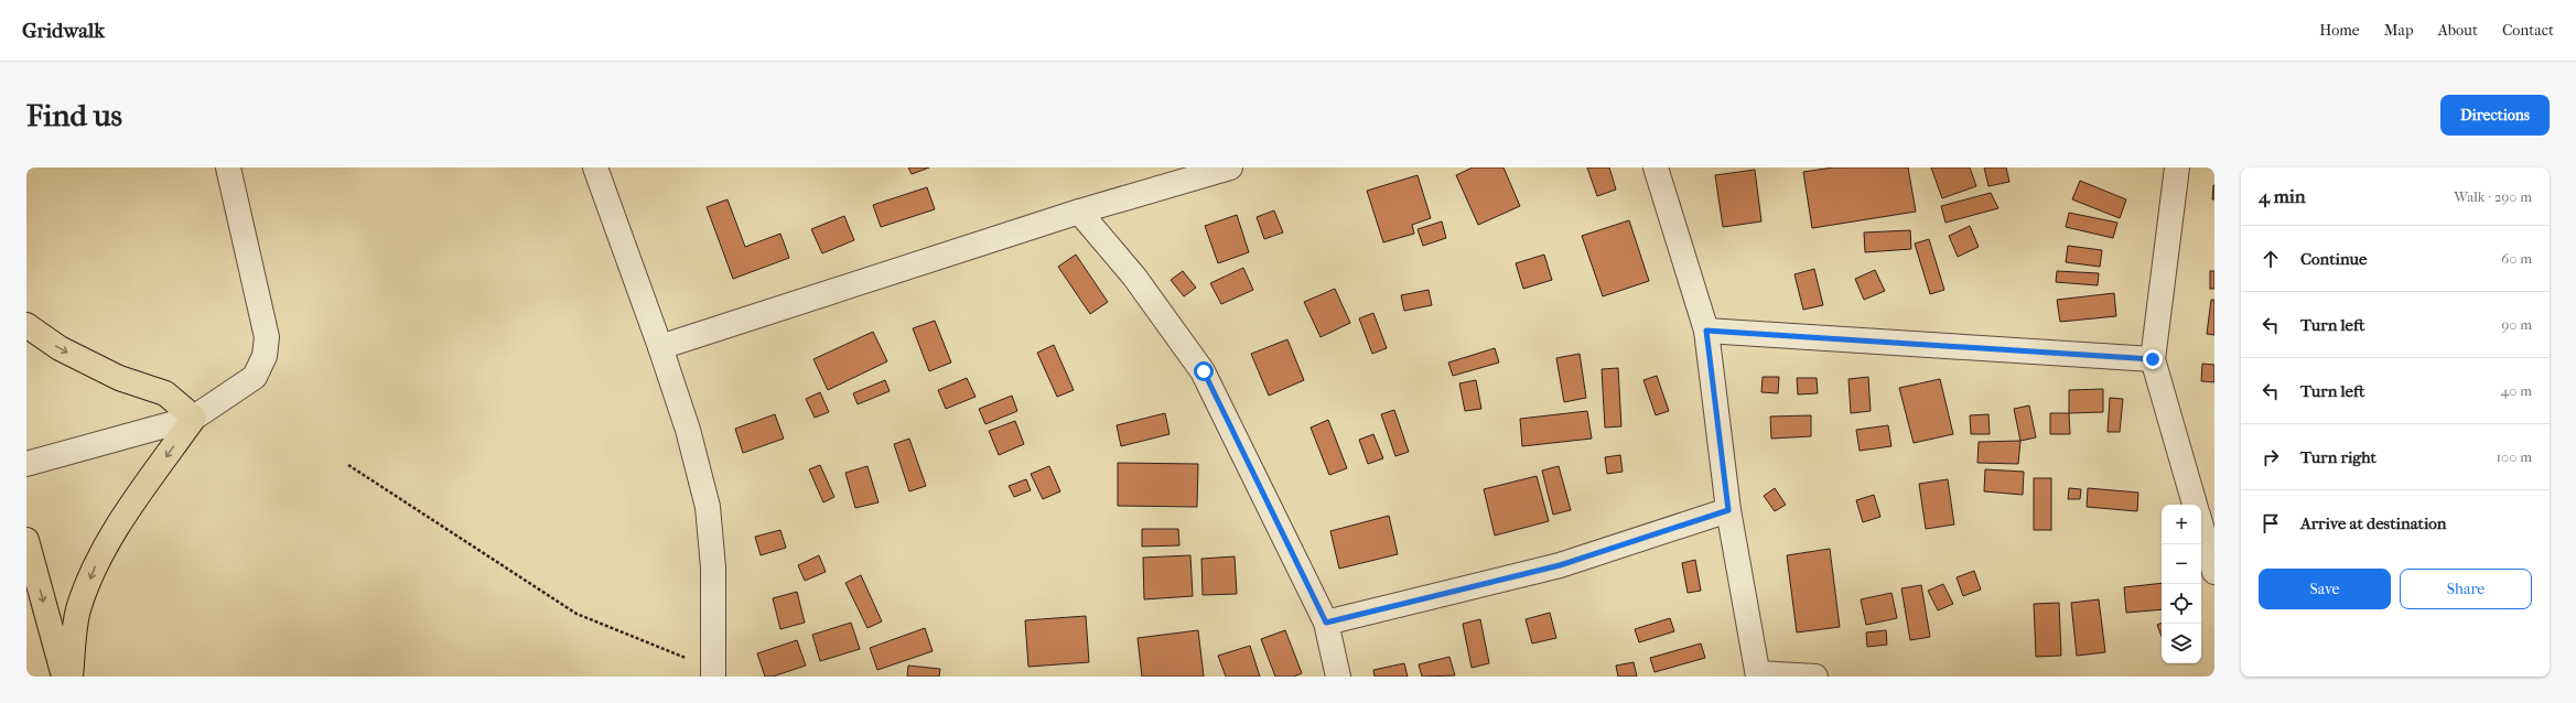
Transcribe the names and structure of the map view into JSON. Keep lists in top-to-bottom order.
{
  "page": {
    "header": "Gridwalk",
    "nav": [
      "Home",
      "Map",
      "About",
      "Contact"
    ],
    "buttons": [
      "Directions",
      ["Save", "Share"]
    ],
    "title": "Find us",
    "heading": ["4 min", "Walk · 290 m"],
    "list": [
      ["Continue", "60 m"],
      ["Turn left", "90 m"],
      ["Turn left", "40 m"],
      ["Turn right", "100 m"],
      "Arrive at destination"
    ],
    "map_buttons": ["+", "−"]
  }
}
